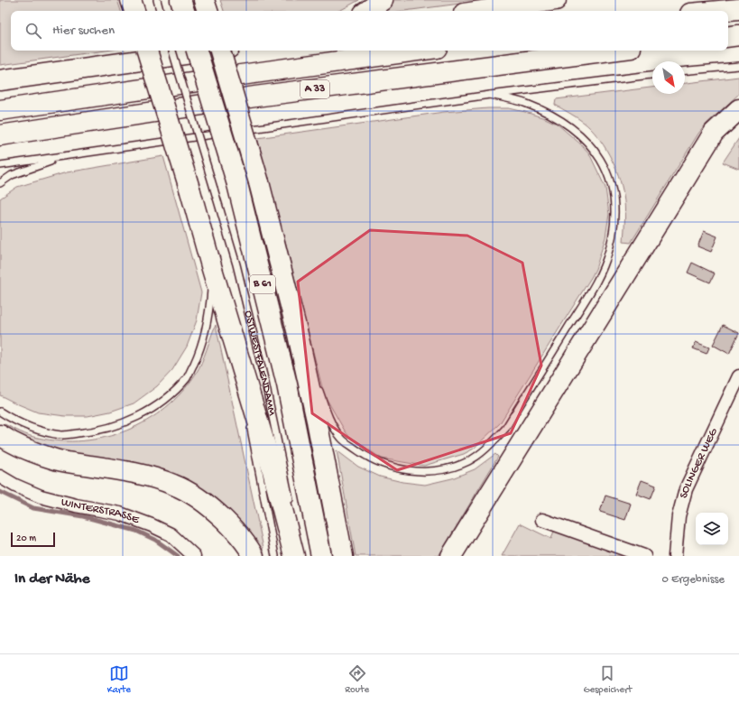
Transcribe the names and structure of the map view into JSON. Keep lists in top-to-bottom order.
{
  "streets": {
    "highway": ["A 33", "B 61", "OSTWESTFALENDAMM"],
    "street": ["SOLINGER WEG", "WINTERSTRASSE"]
  },
  "scale_bar": "20 m",
  "north": "bottom right",
  "page": {
    "search": "Hier suchen",
    "scale": "20 m",
    "heading": ["In der Nähe", "0 Ergebnisse"],
    "nav": ["Karte", "Route", "Gespeichert"]
  }
}
